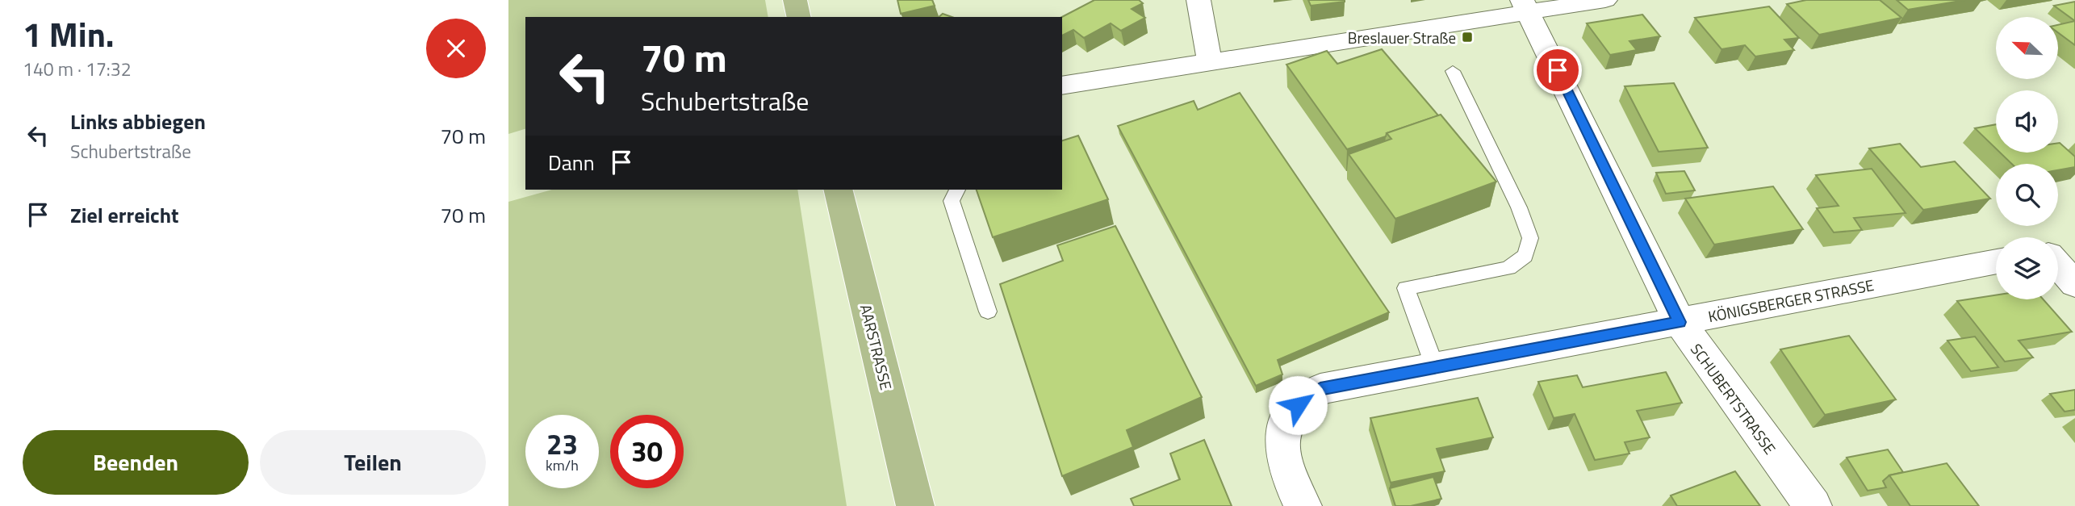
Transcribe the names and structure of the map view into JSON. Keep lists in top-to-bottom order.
{
  "streets": {
    "main road": ["AARSTRASSE"],
    "street": ["KÖNIGSBERGER STRASSE", "SCHUBERTSTRASSE"]
  },
  "crossings": [
    ["KÖNIGSBERGER STRASSE", "SCHUBERTSTRASSE"]
  ],
  "places": {
    "transit": ["Breslauer Straße"]
  },
  "north": "top left",
  "page": {
    "heading": ["1 Min.", "140 m · 17:32"],
    "turn": ["70 m", "Schubertstraße"],
    "list": [
      {
        "name": "Links abbiegen",
        "note": "Schubertstraße",
        "value": "70 m"
      },
      {
        "name": "Ziel erreicht",
        "value": "70 m"
      }
    ],
    "then": "Dann",
    "speed": "23 km/h",
    "limit": "30",
    "buttons": ["Beenden", "Teilen"]
  }
}
